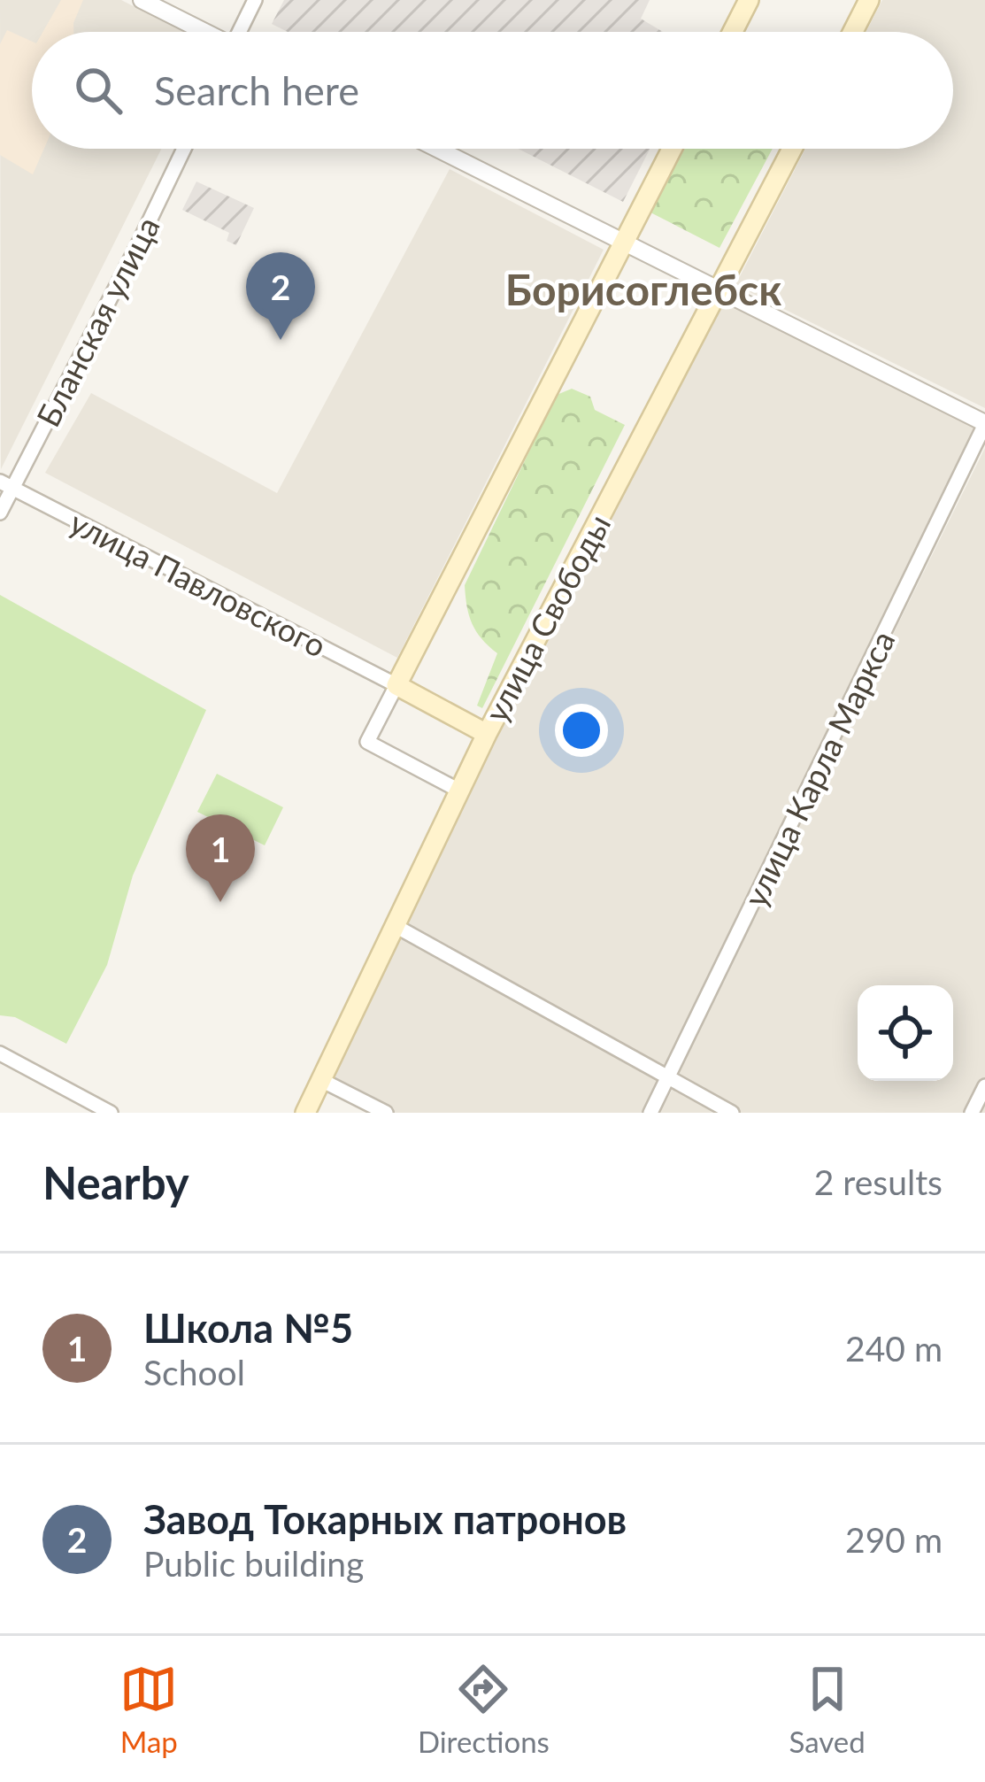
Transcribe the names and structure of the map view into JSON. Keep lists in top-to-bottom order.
{
  "streets": {
    "main road": ["улица Свободы"],
    "street": ["Бланская улица", "улица Павловского", "улица Карла Маркса"]
  },
  "crossings": [
    ["Бланская улица", "улица Павловского"]
  ],
  "districts": ["Борисоглебск"],
  "page": {
    "search": "Search here",
    "pins": ["2", "1"],
    "heading": ["Nearby", "2 results"],
    "list": [
      {
        "mark": "1",
        "name": "Школа №5",
        "note": "School",
        "value": "240 m"
      },
      {
        "mark": "2",
        "name": "Завод Токарных патронов",
        "note": "Public building",
        "value": "290 m"
      }
    ],
    "nav": ["Map", "Directions", "Saved"]
  }
}
